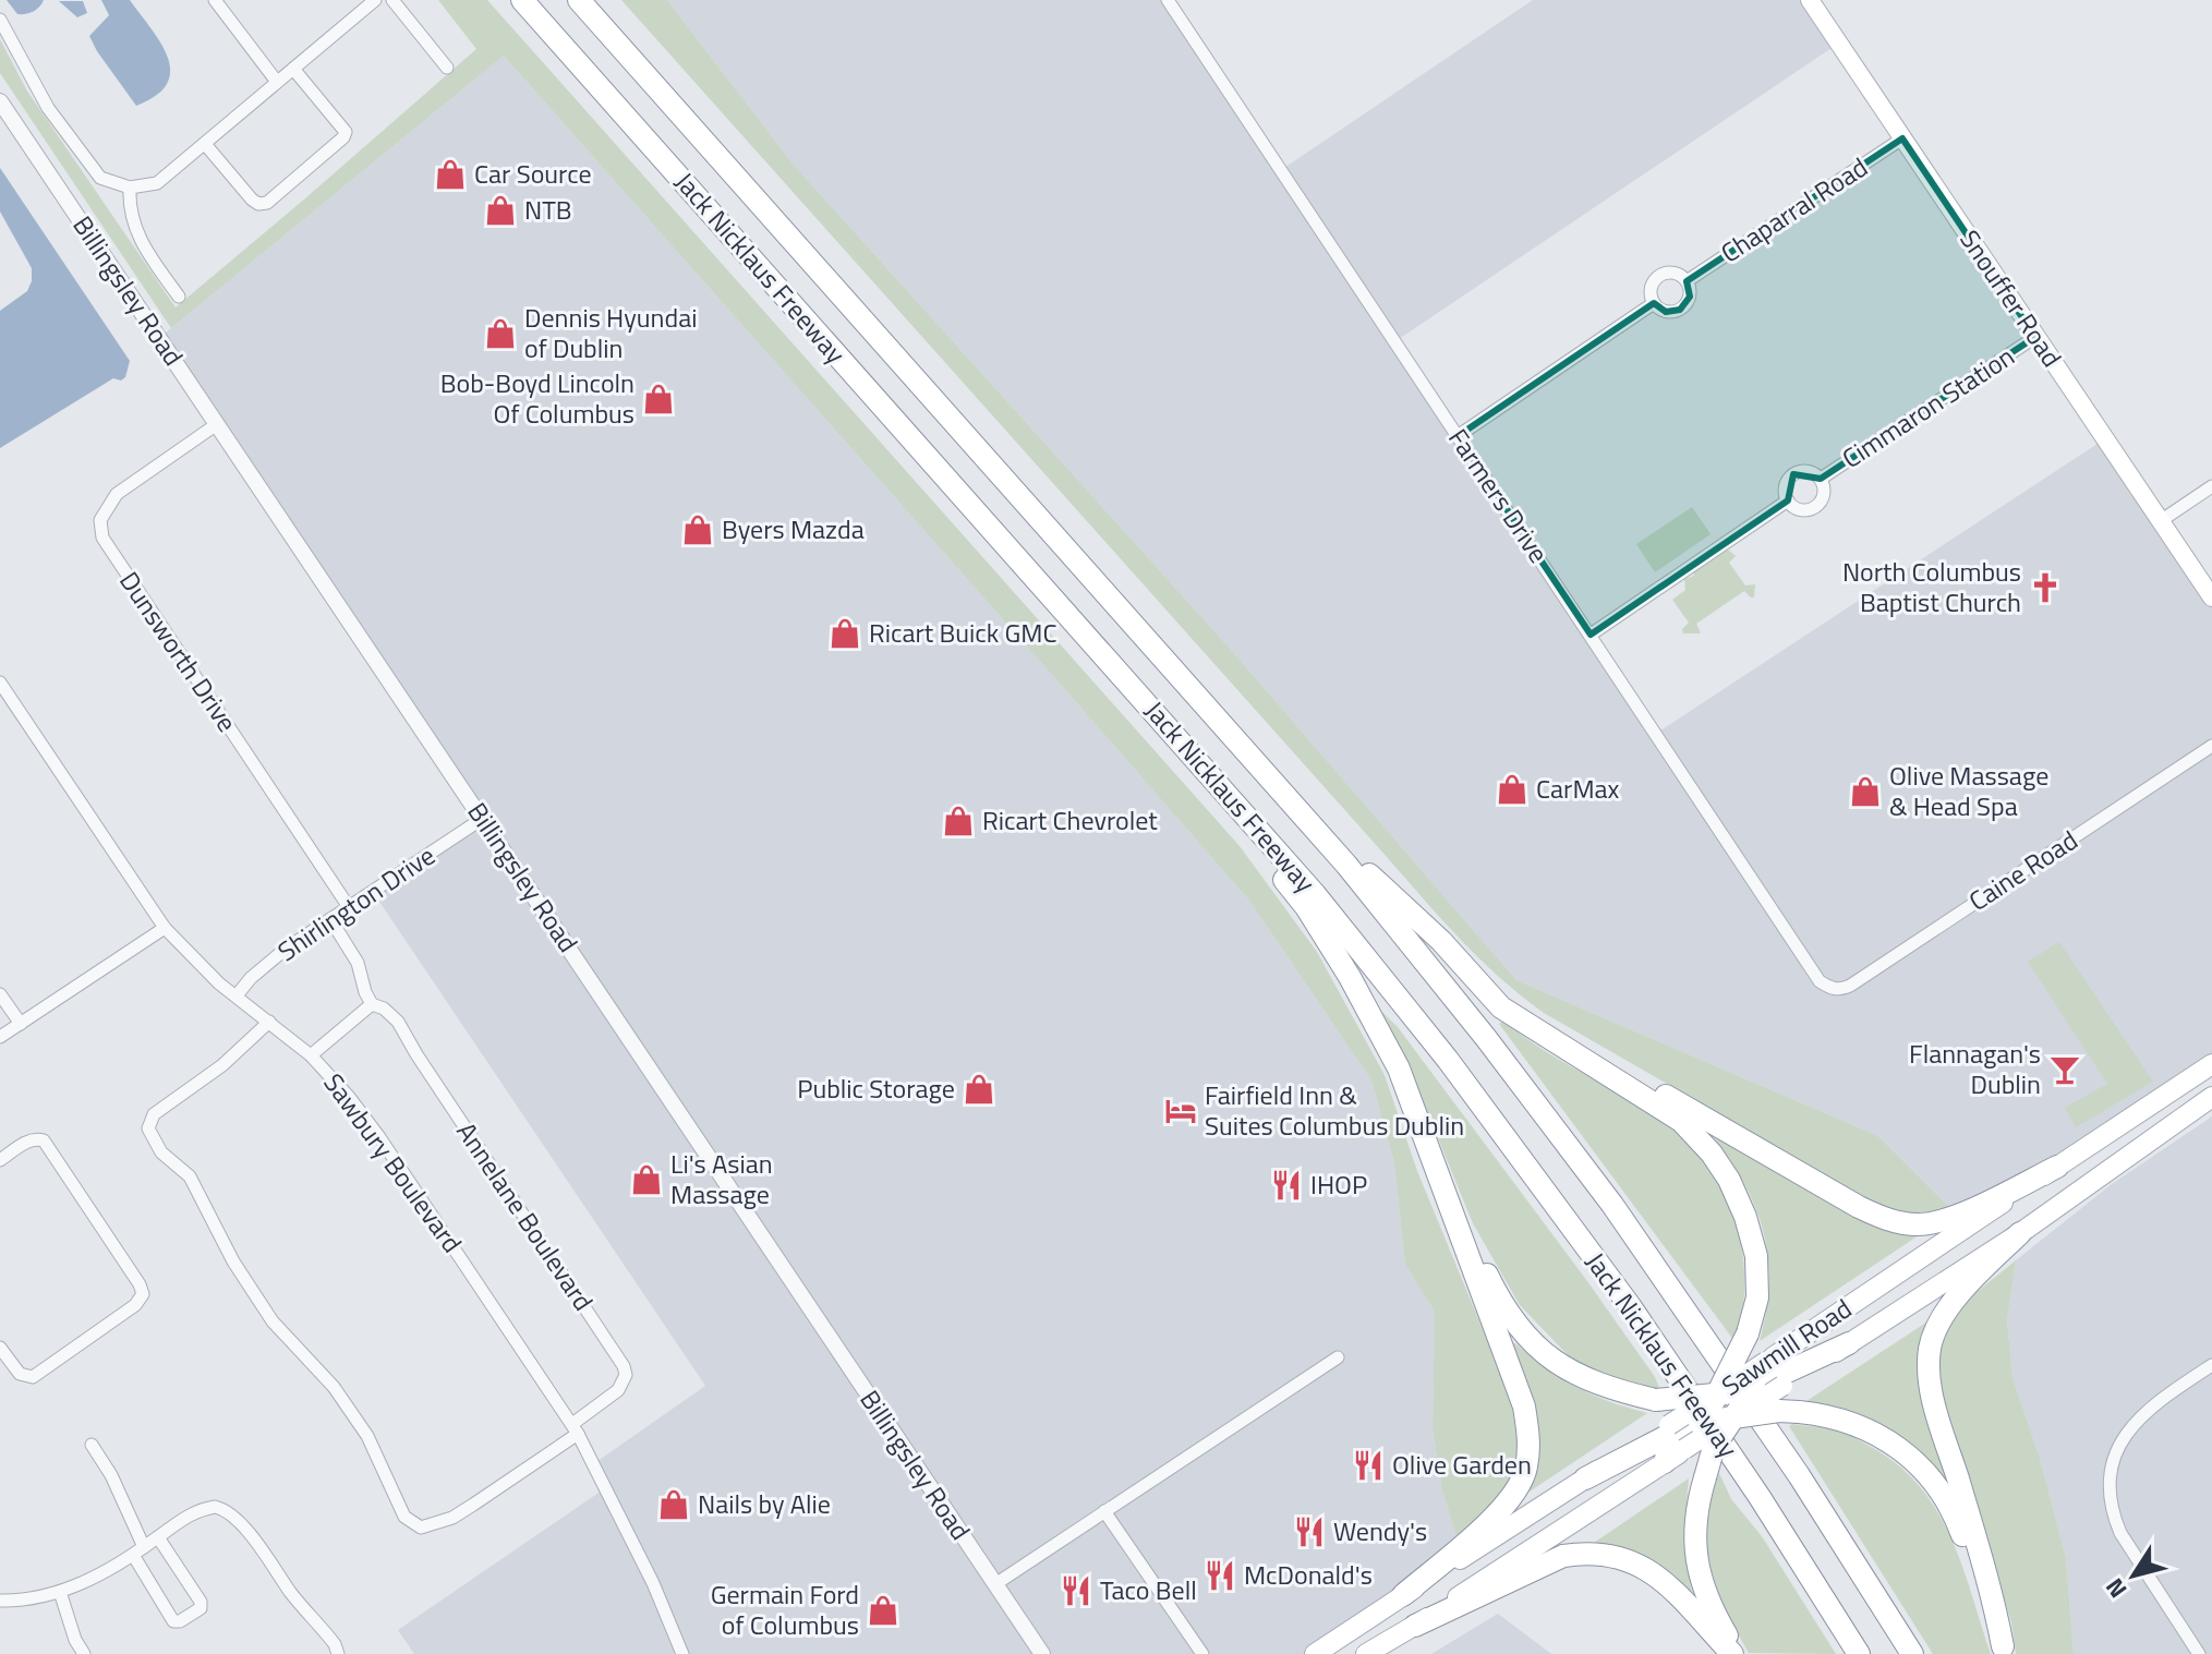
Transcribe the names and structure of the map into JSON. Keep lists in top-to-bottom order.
{
  "streets": {
    "highway": ["Jack Nicklaus Freeway"],
    "main road": ["Snouffer Road", "Sawmill Road"],
    "street": [
      "Chaparral Road",
      "Billingsley Road",
      "Cimmaron Station",
      "Farmers Drive",
      "Dunsworth Drive",
      "Caine Road",
      "Shirlington Drive",
      "Sawbury Boulevard",
      "Annelane Boulevard"
    ]
  },
  "crossings": [
    ["Chaparral Road", "Snouffer Road"],
    ["Chaparral Road", "Farmers Drive"],
    ["Billingsley Road", "Dunsworth Drive"],
    ["Billingsley Road", "Shirlington Drive"],
    ["Snouffer Road", "Cimmaron Station"],
    ["Cimmaron Station", "Farmers Drive"],
    ["Farmers Drive", "Caine Road"],
    ["Dunsworth Drive", "Shirlington Drive"],
    ["Shirlington Drive", "Sawbury Boulevard"],
    ["Sawbury Boulevard", "Annelane Boulevard"]
  ],
  "places": {
    "shop": [
      "Car Source",
      "NTB",
      "Dennis Hyundai of Dublin",
      "Bob-Boyd Lincoln Of Columbus",
      "Byers Mazda",
      "Ricart Buick GMC",
      "CarMax",
      "Olive Massage & Head Spa",
      "Ricart Chevrolet",
      "Public Storage",
      "Li's Asian Massage",
      "Nails by Alie",
      "Germain Ford of Columbus"
    ],
    "church": ["North Columbus Baptist Church"],
    "bar": ["Flannagan's Dublin"],
    "hotel": ["Fairfield Inn & Suites Columbus Dublin"],
    "restaurant": [
      "IHOP",
      "Olive Garden",
      "Wendy's",
      "McDonald's",
      "Taco Bell"
    ]
  },
  "north": "bottom left"
}
